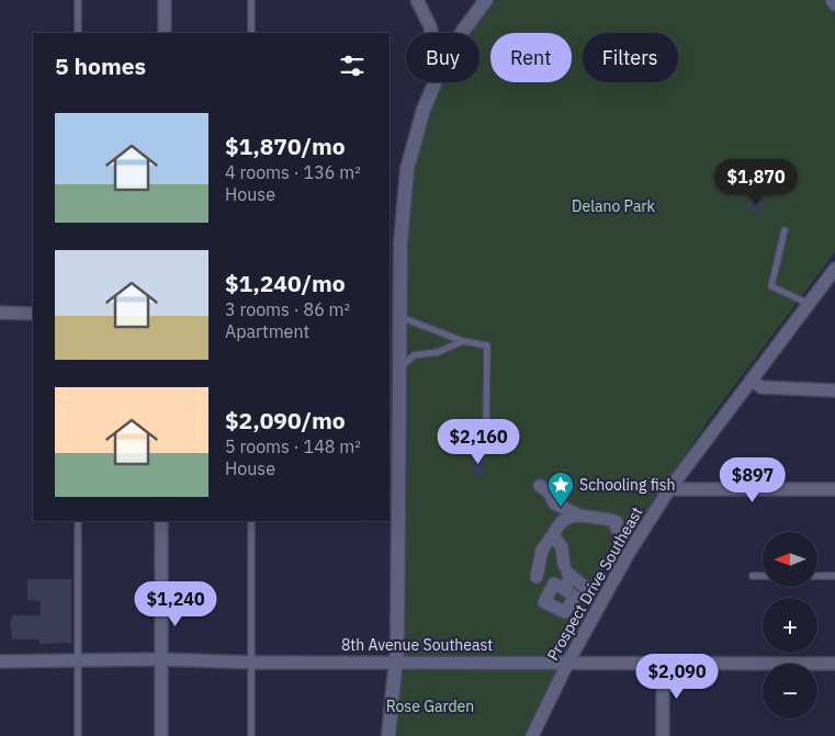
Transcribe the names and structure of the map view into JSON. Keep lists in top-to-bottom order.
{
  "streets": {
    "street": ["Prospect Drive Southeast", "8th Avenue Southeast"]
  },
  "crossings": [
    ["Prospect Drive Southeast", "8th Avenue Southeast"]
  ],
  "parks": ["Delano Park", "Rose Garden"],
  "places": {
    "place": ["Schooling fish"]
  },
  "north": "left",
  "page": {
    "chip": ["Buy", "Rent", "Filters"],
    "heading": "5 homes",
    "list": [
      {
        "name": "$1,870/mo",
        "note": "4 rooms · 136 m² · House"
      },
      {
        "name": "$1,240/mo",
        "note": "3 rooms · 86 m² · Apartment"
      },
      {
        "name": "$2,090/mo",
        "note": "5 rooms · 148 m² · House"
      }
    ],
    "price": [
      "$1,870",
      "$2,160",
      "$897",
      "$1,240",
      "$2,090"
    ],
    "map_buttons": ["+", "−"]
  }
}
